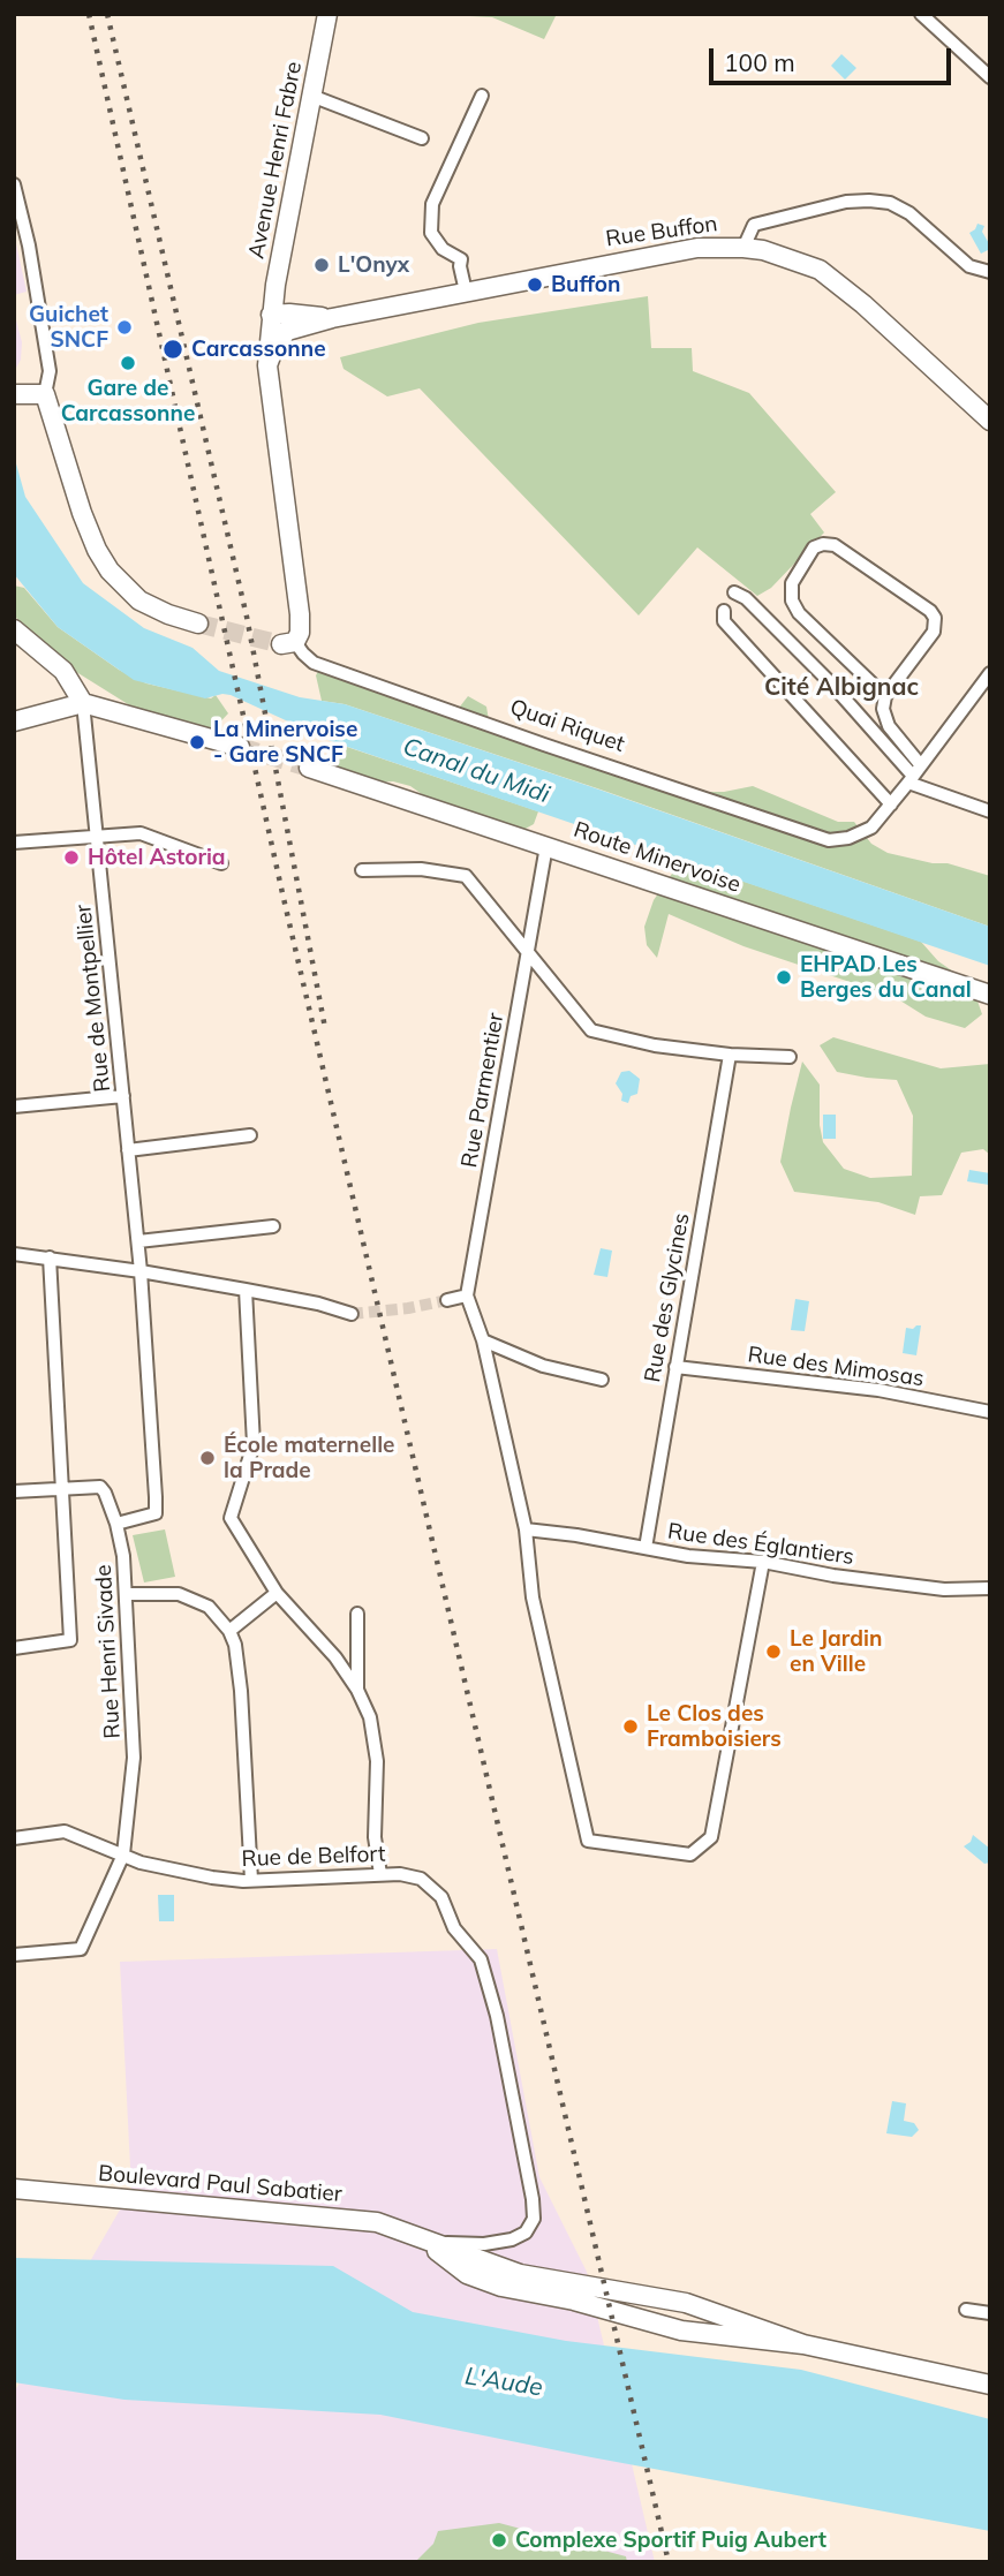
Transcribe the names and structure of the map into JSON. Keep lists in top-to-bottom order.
{
  "streets": {
    "street": [
      "Avenue Henri Fabre",
      "Rue Buffon",
      "Quai Riquet",
      "Route Minervoise",
      "Rue de Montpellier",
      "Rue Parmentier",
      "Rue des Glycines",
      "Rue des Mimosas",
      "Rue des Églantiers",
      "Rue Henri Sivade",
      "Rue de Belfort",
      "Boulevard Paul Sabatier"
    ]
  },
  "crossings": [
    ["Avenue Henri Fabre", "Rue Buffon"],
    ["Route Minervoise", "Rue Parmentier"],
    ["Rue de Montpellier", "Rue Henri Sivade"],
    ["Rue Parmentier", "Rue des Églantiers"],
    ["Rue des Glycines", "Rue des Mimosas"],
    ["Rue des Glycines", "Rue des Églantiers"],
    ["Rue Henri Sivade", "Rue de Belfort"],
    ["Rue de Belfort", "Boulevard Paul Sabatier"]
  ],
  "districts": ["Cité Albignac"],
  "water": ["Canal du Midi", "L'Aude"],
  "places": [
    "L'Onyx",
    "Buffon",
    "Guichet SNCF",
    "Carcassonne",
    "Gare de Carcassonne",
    "La Minervoise - Gare SNCF",
    "Hôtel Astoria",
    "EHPAD Les Berges du Canal",
    "École maternelle la Prade",
    "Le Jardin en Ville",
    "Le Clos des Framboisiers",
    "Complexe Sportif Puig Aubert"
  ],
  "scale_bar": "100 m"
}
